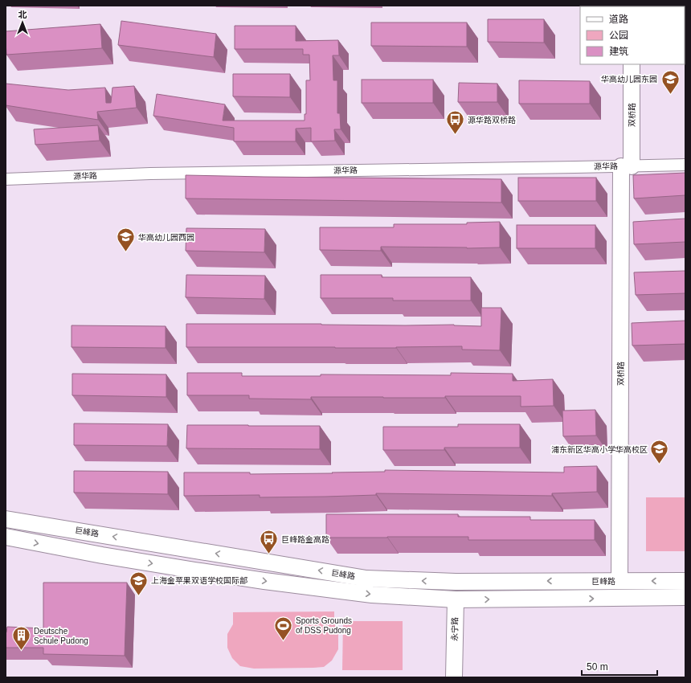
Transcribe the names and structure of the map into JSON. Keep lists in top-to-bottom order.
{
  "streets": {
    "main road": ["双桥路", "巨峰路", "永宁路"],
    "street": ["源华路"]
  },
  "crossings": [
    ["双桥路", "源华路"],
    ["双桥路", "巨峰路"],
    ["巨峰路", "永宁路"]
  ],
  "places": {
    "school or university": [
      "华高幼儿园东园",
      "华高幼儿园西园",
      "浦东新区华高小学华高校区",
      "上海金苹果双语学校国际部"
    ],
    "bus stop": ["源华路双桥路", "巨峰路金高路"],
    "sports": ["Sports Grounds of DSS Pudong"],
    "building": ["Deutsche Schule Pudong"]
  },
  "legend": ["道路", "公园", "建筑"],
  "scale_bar": "50 m",
  "north": "top"
}
